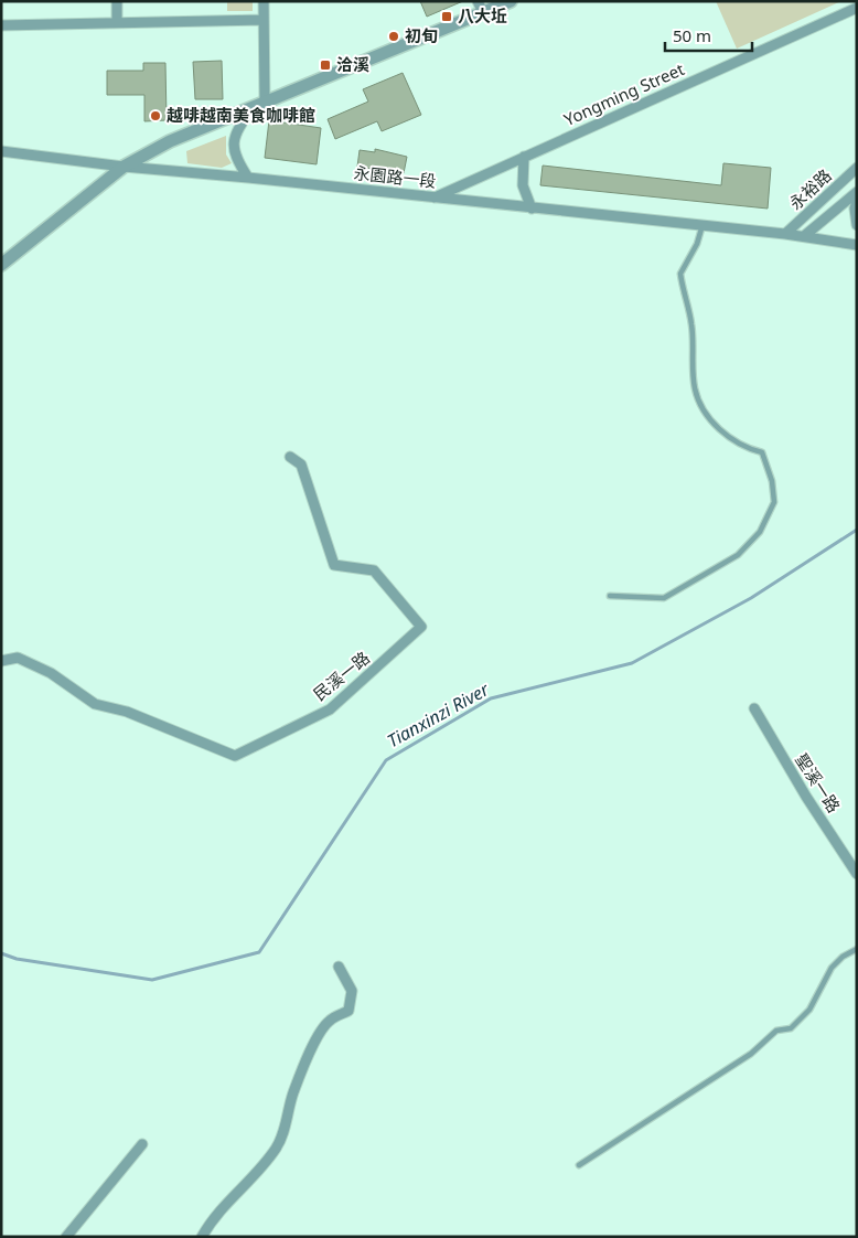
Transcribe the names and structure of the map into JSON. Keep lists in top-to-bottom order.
{
  "streets": {
    "street": [
      "Yongming Street",
      "永園路一段",
      "永裕路",
      "民溪一路",
      "聖溪一路"
    ]
  },
  "crossings": [
    ["Yongming Street", "永園路一段"],
    ["永園路一段", "永裕路"]
  ],
  "water": ["Tianxinzi River"],
  "places": {
    "transit": ["八大坵", "洽溪"],
    "other": ["初旬", "越啡越南美食咖啡館"]
  },
  "scale_bar": "50 m"
}
